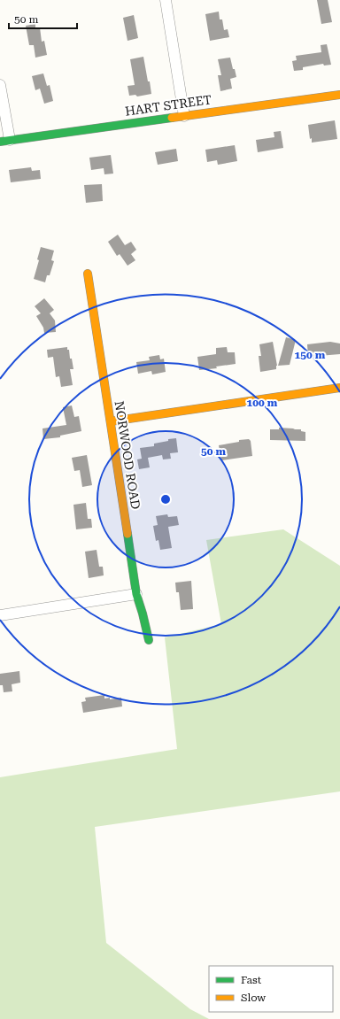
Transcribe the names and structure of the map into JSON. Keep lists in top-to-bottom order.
{
  "streets": {
    "street": ["HART STREET", "NORWOOD ROAD"]
  },
  "legend": ["Fast", "Slow"],
  "scale_bar": "50 m",
  "rings": ["150 m", "100 m", "50 m"]
}
